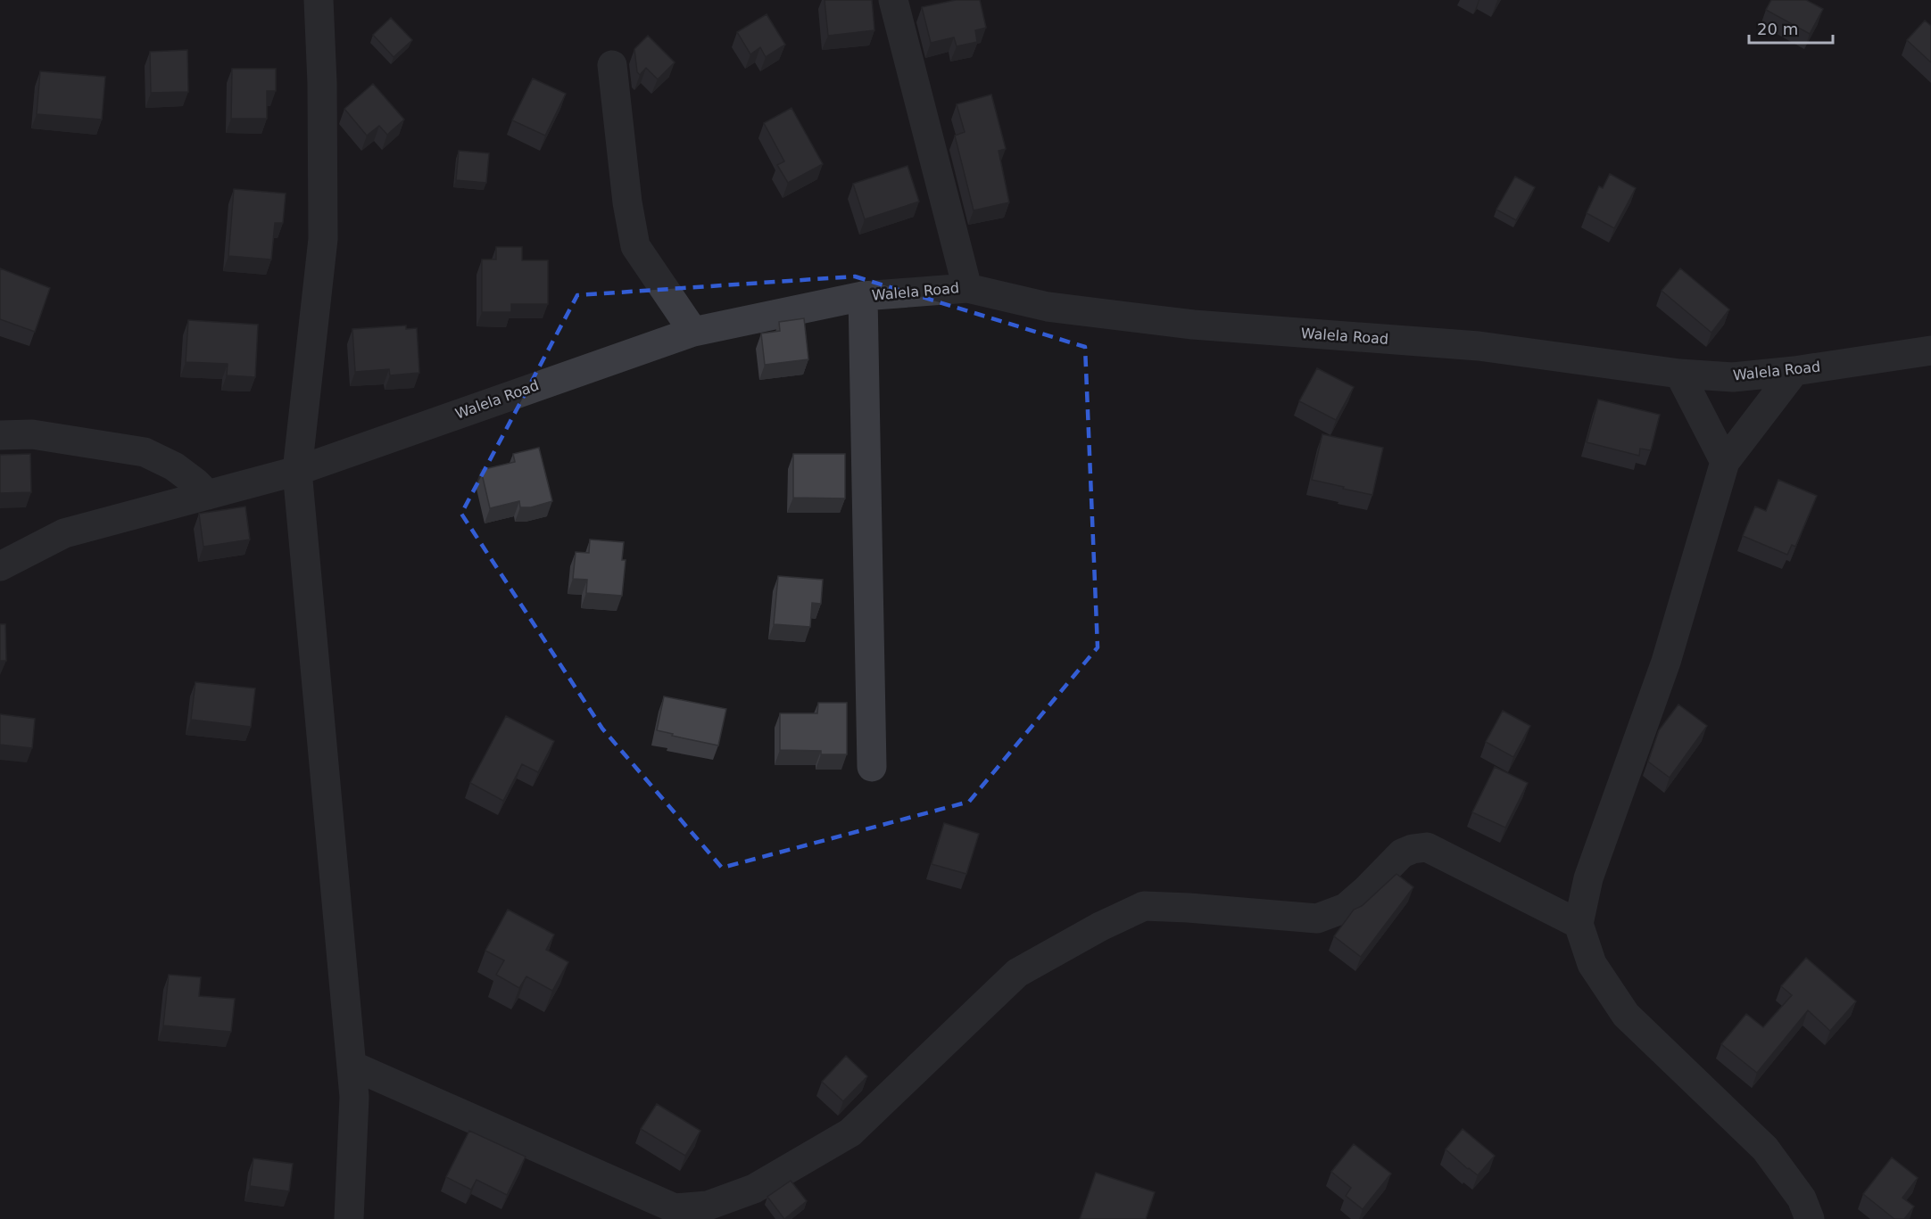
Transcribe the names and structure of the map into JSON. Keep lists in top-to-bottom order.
{
  "streets": {
    "street": ["Walela Road"]
  },
  "scale_bar": "20 m"
}
